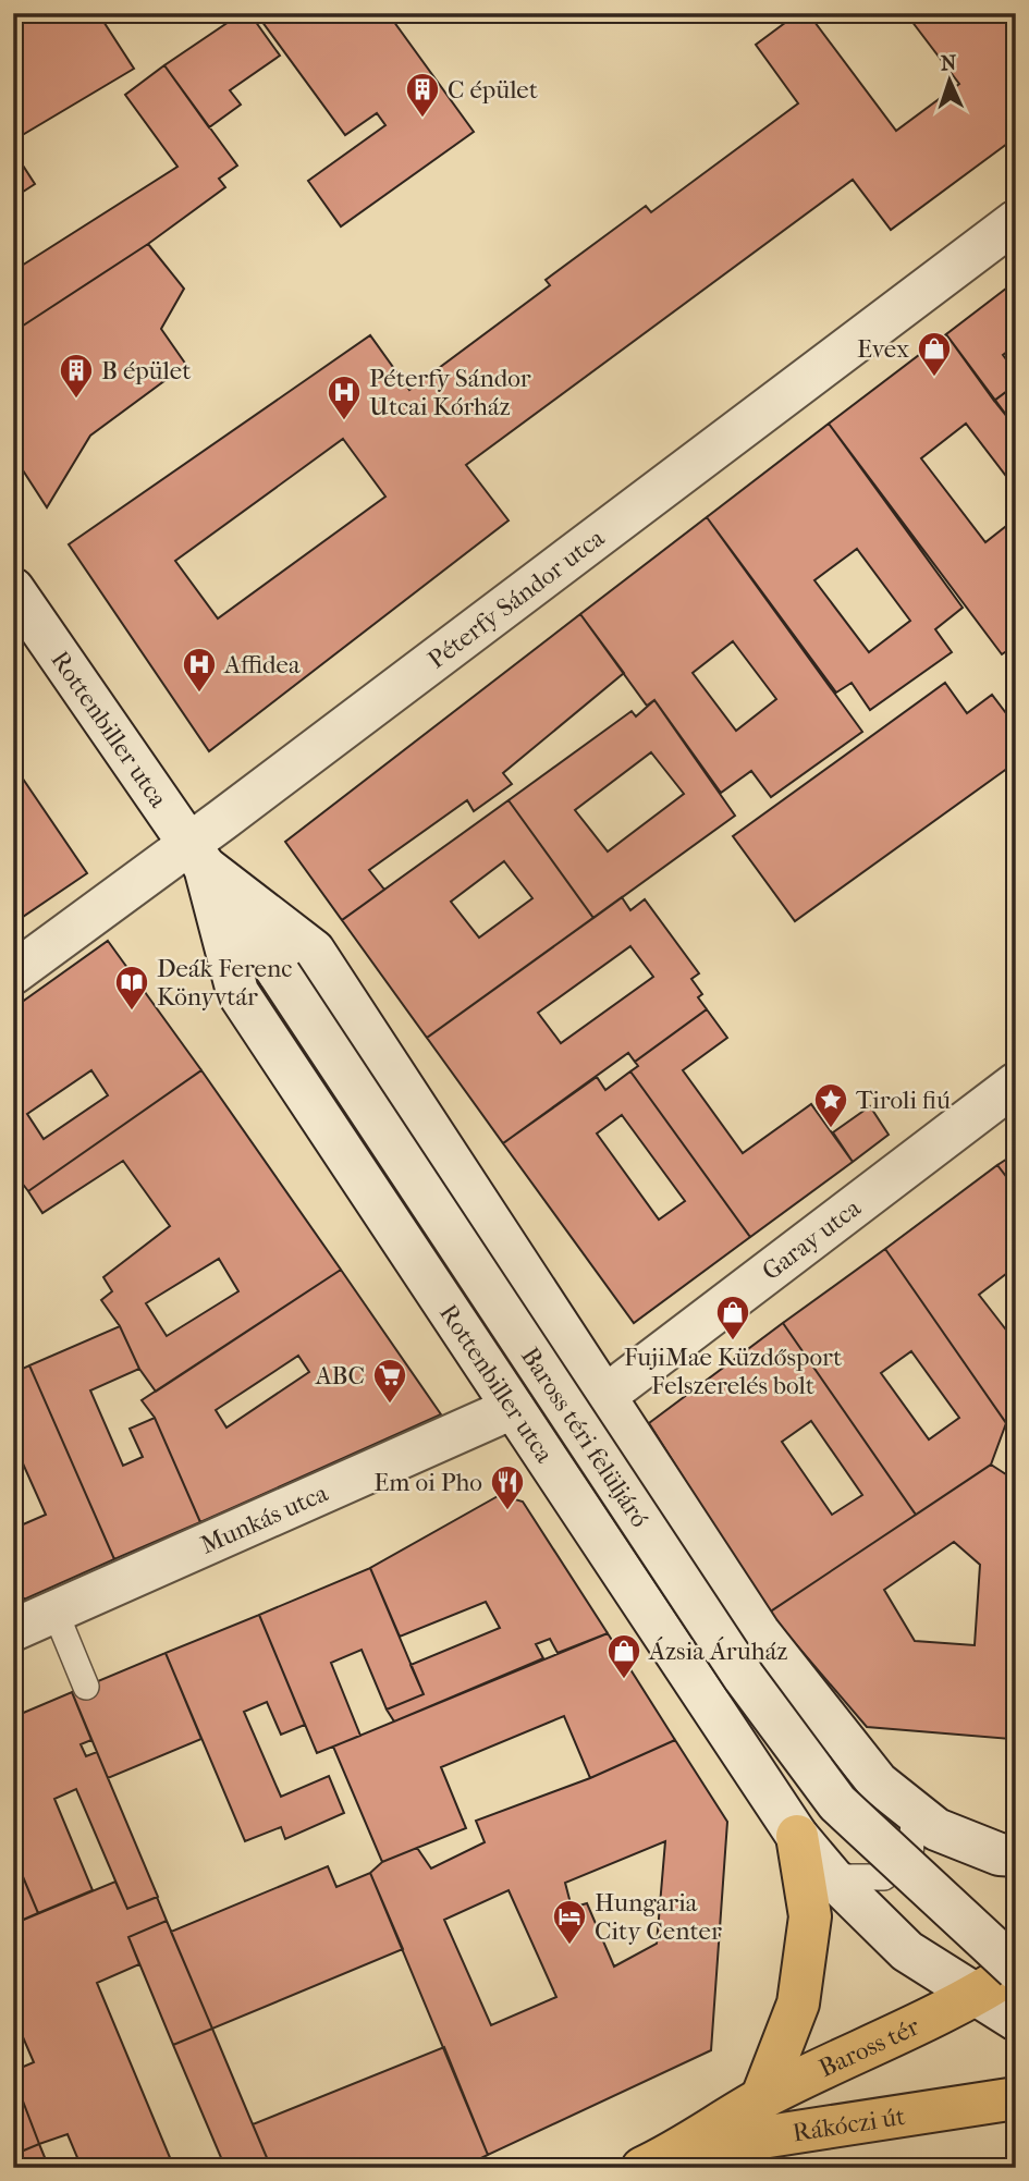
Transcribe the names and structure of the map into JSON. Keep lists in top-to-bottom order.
{
  "streets": {
    "main road": ["Baross tér", "Rákóczi út"],
    "street": [
      "Péterfy Sándor utca",
      "Rottenbiller utca",
      "Garay utca",
      "Baross téri felüljáró",
      "Munkás utca"
    ]
  },
  "crossings": [
    ["Péterfy Sándor utca", "Rottenbiller utca"],
    ["Péterfy Sándor utca", "Baross téri felüljáró"],
    ["Rottenbiller utca", "Garay utca"],
    ["Rottenbiller utca", "Baross téri felüljáró"],
    ["Rottenbiller utca", "Munkás utca"],
    ["Rottenbiller utca", "Baross tér"],
    ["Baross téri felüljáró", "Baross tér"],
    ["Baross tér", "Rákóczi út"]
  ],
  "places": {
    "building": ["C épület", "B épület"],
    "shop": ["Evex", "FujiMae Küzdősport Felszerelés bolt", "Ázsia Áruház"],
    "hospital": ["Péterfy Sándor Utcai Kórház", "Affidea"],
    "library": ["Deák Ferenc Könyvtár"],
    "place": ["Tiroli fiú"],
    "supermarket": ["ABC"],
    "restaurant": ["Em oi Pho"],
    "hotel": ["Hungaria City Center"]
  },
  "north": "top"
}
